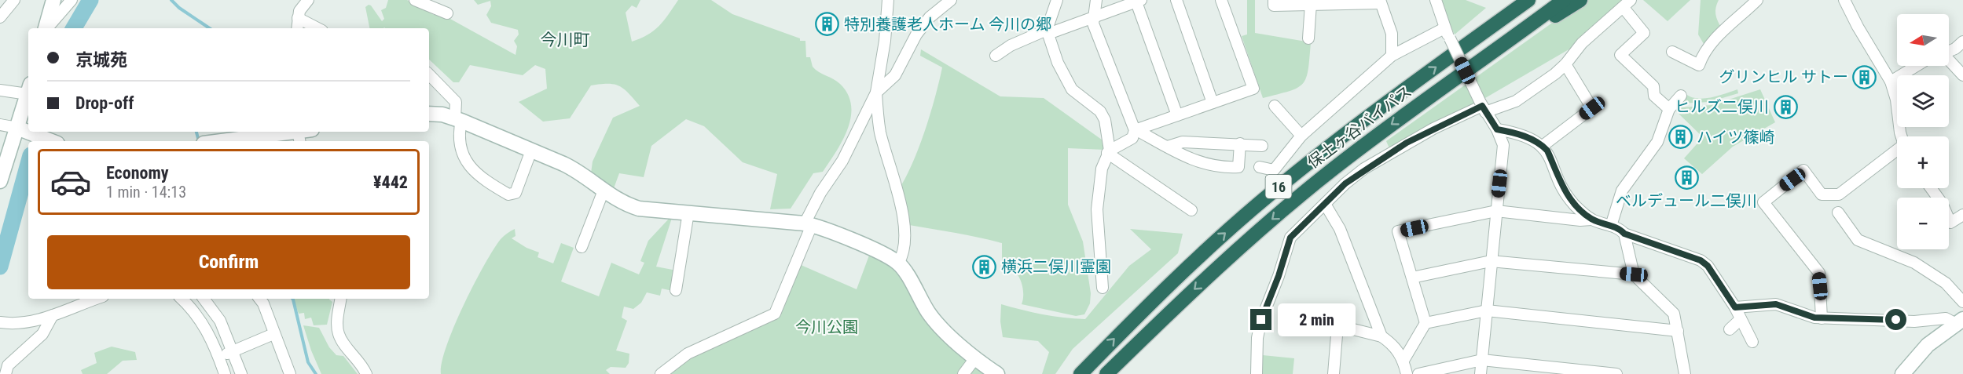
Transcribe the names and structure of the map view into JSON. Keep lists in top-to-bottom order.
{
  "streets": {
    "highway": ["保土ヶ谷バイパス", "16"]
  },
  "districts": ["今川町"],
  "parks": ["今川公園"],
  "places": {
    "building": [
      "特別養護老人ホーム 今川の郷",
      "グリンヒル サトー",
      "ヒルズ二俣川",
      "ハイツ篠崎",
      "ベルデュール二俣川",
      "横浜二俣川霊園"
    ]
  },
  "north": "left",
  "page": {
    "map_buttons": ["+", "−"],
    "banner": ["京城苑", "Drop-off"],
    "list": [
      {
        "name": "Economy",
        "note": "1 min · 14:13",
        "value": "¥442"
      }
    ],
    "buttons": "Confirm",
    "bubble": "2 min"
  }
}
